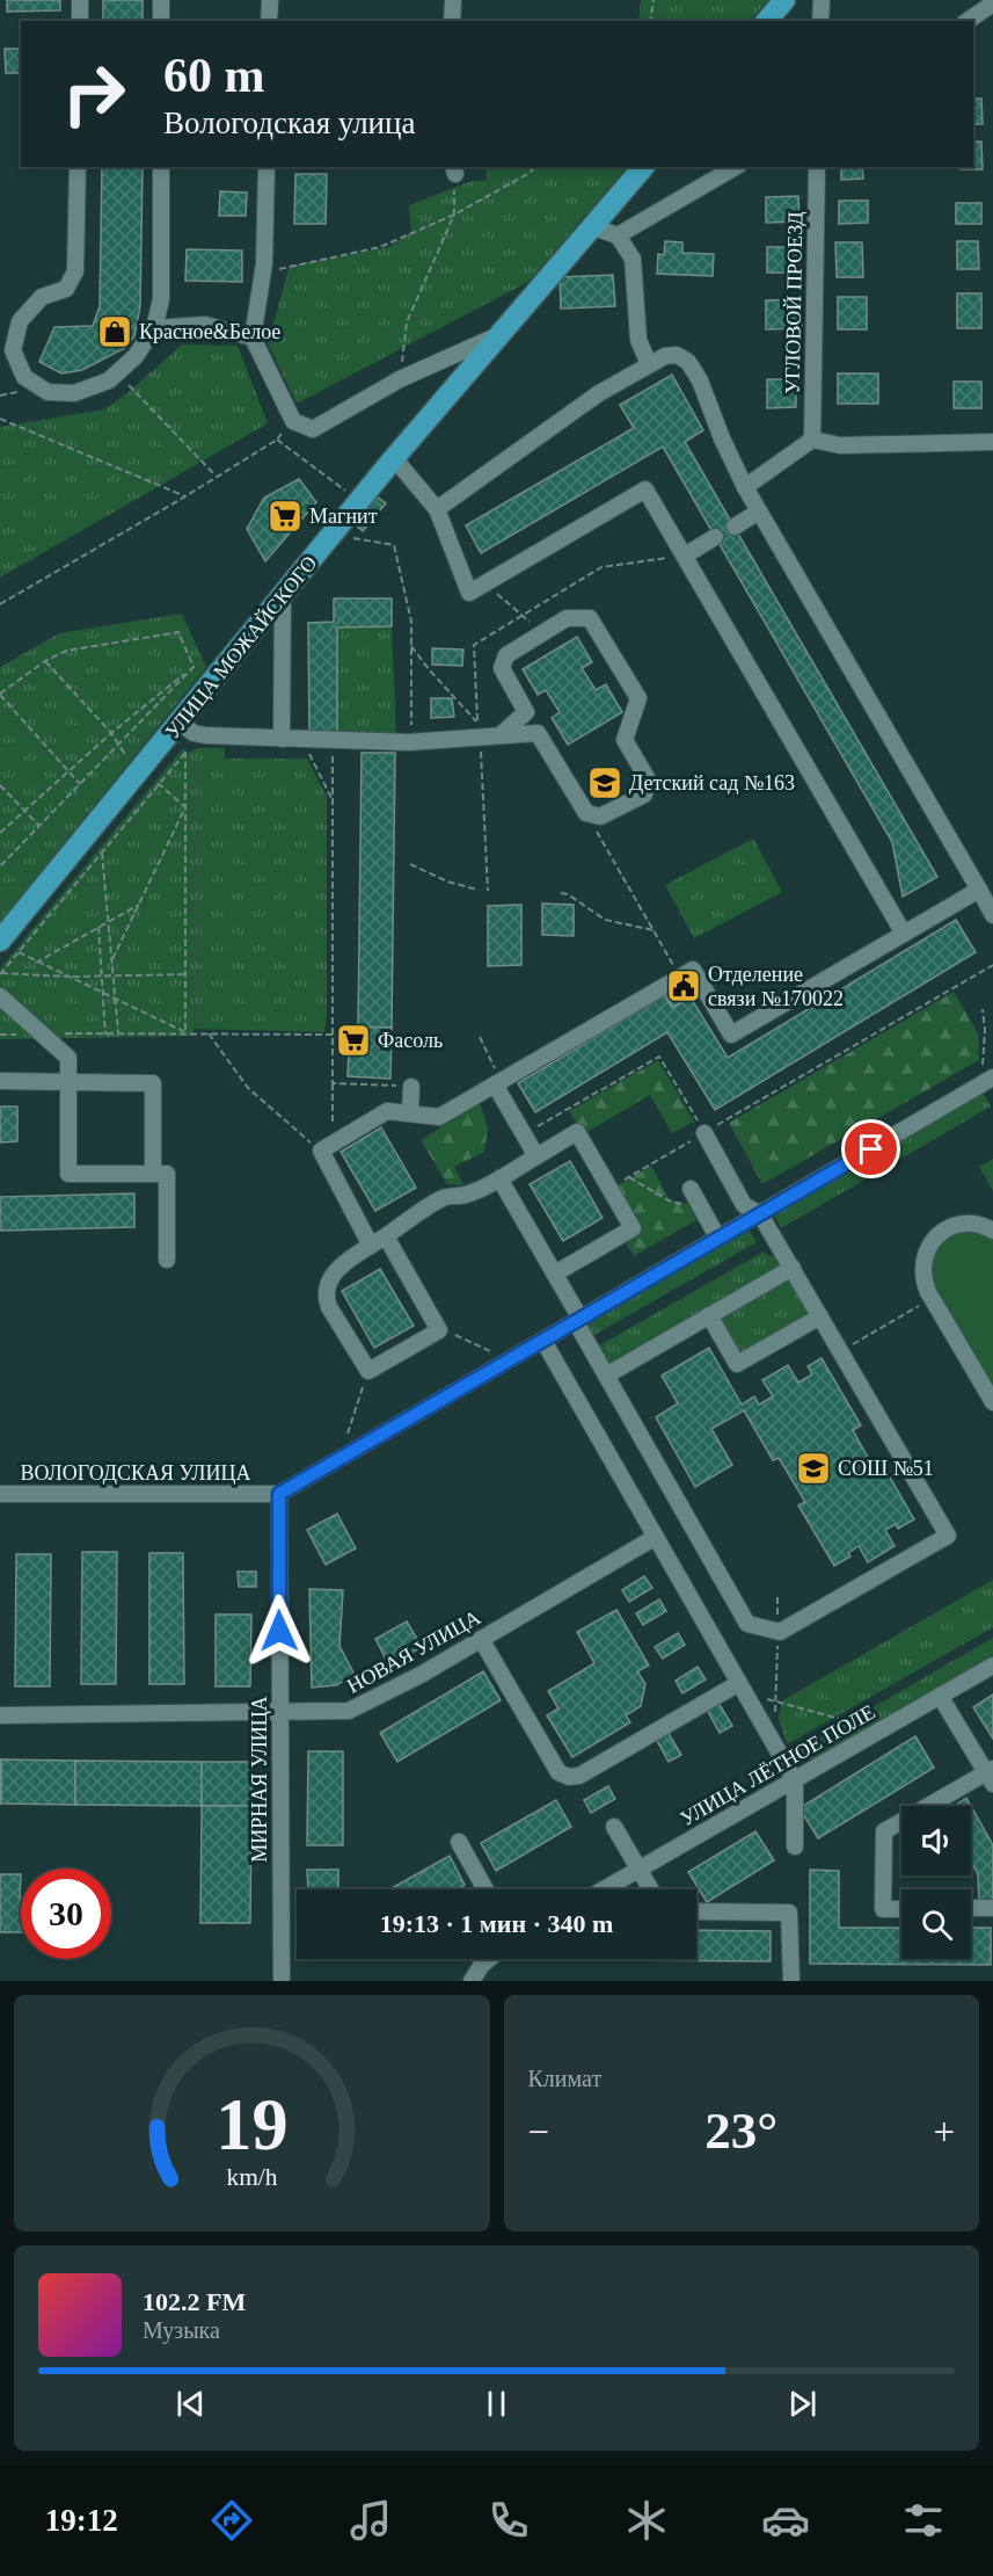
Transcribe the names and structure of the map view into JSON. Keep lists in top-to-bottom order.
{
  "streets": {
    "main road": ["УЛИЦА МОЖАЙСКОГО"],
    "street": [
      "УГЛОВОЙ ПРОЕЗД",
      "ВОЛОГОДСКАЯ УЛИЦА",
      "НОВАЯ УЛИЦА",
      "УЛИЦА ЛЁТНОЕ ПОЛЕ",
      "МИРНАЯ УЛИЦА"
    ]
  },
  "crossings": [
    ["ВОЛОГОДСКАЯ УЛИЦА", "МИРНАЯ УЛИЦА"],
    ["НОВАЯ УЛИЦА", "МИРНАЯ УЛИЦА"]
  ],
  "places": {
    "shop": ["Красное&Белое"],
    "supermarket": ["Магнит", "Фасоль"],
    "school or university": ["Детский сад №163", "СОШ №51"],
    "public building": ["Отделение связи №170022"]
  },
  "page": {
    "turn": ["60 m", "Вологодская улица"],
    "limit": "30",
    "trip": "19:13 · 1 мин · 340 m",
    "tile": "Климат",
    "heat": ["−", "23°", "+"],
    "song": ["102.2 FM", "Музыка"],
    "tabs": "19:12",
    "gauge": ["19", "km/h"]
  }
}
